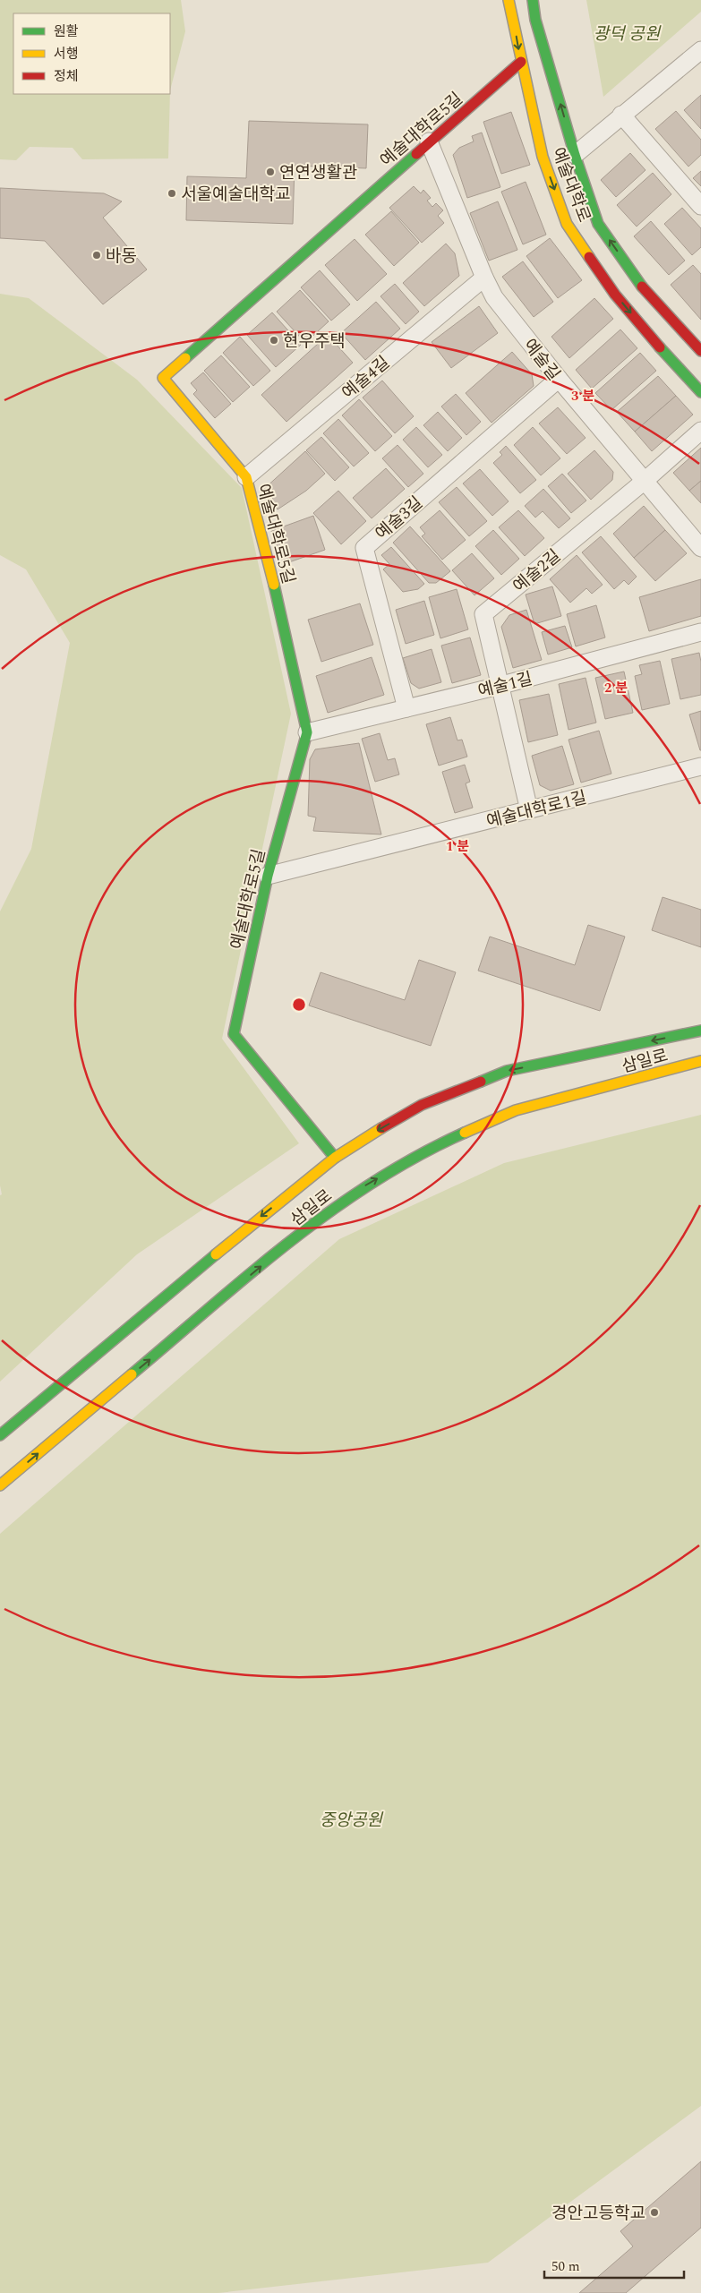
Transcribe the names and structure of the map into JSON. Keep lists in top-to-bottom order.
{
  "streets": {
    "street": [
      "예술대학로5길",
      "예술대학로",
      "예술길",
      "예술4길",
      "예술3길",
      "예술2길",
      "예술1길",
      "예술대학로1길",
      "삼일로"
    ]
  },
  "crossings": [
    ["예술대학로5길", "예술대학로"],
    ["예술대학로5길", "예술길"],
    ["예술대학로5길", "예술4길"],
    ["예술대학로5길", "예술1길"],
    ["예술대학로5길", "예술대학로1길"],
    ["예술대학로5길", "삼일로"],
    ["예술길", "예술4길"],
    ["예술길", "예술3길"],
    ["예술길", "예술2길"],
    ["예술3길", "예술1길"],
    ["예술2길", "예술1길"]
  ],
  "parks": ["광덕 공원", "중앙공원"],
  "places": [
    "연연생활관",
    "서울예술대학교",
    "바동",
    "현우주택",
    "경안고등학교"
  ],
  "legend": ["원활", "서행", "정체"],
  "scale_bar": "50 m",
  "rings": ["3 분", "2 분", "1 분"]
}
